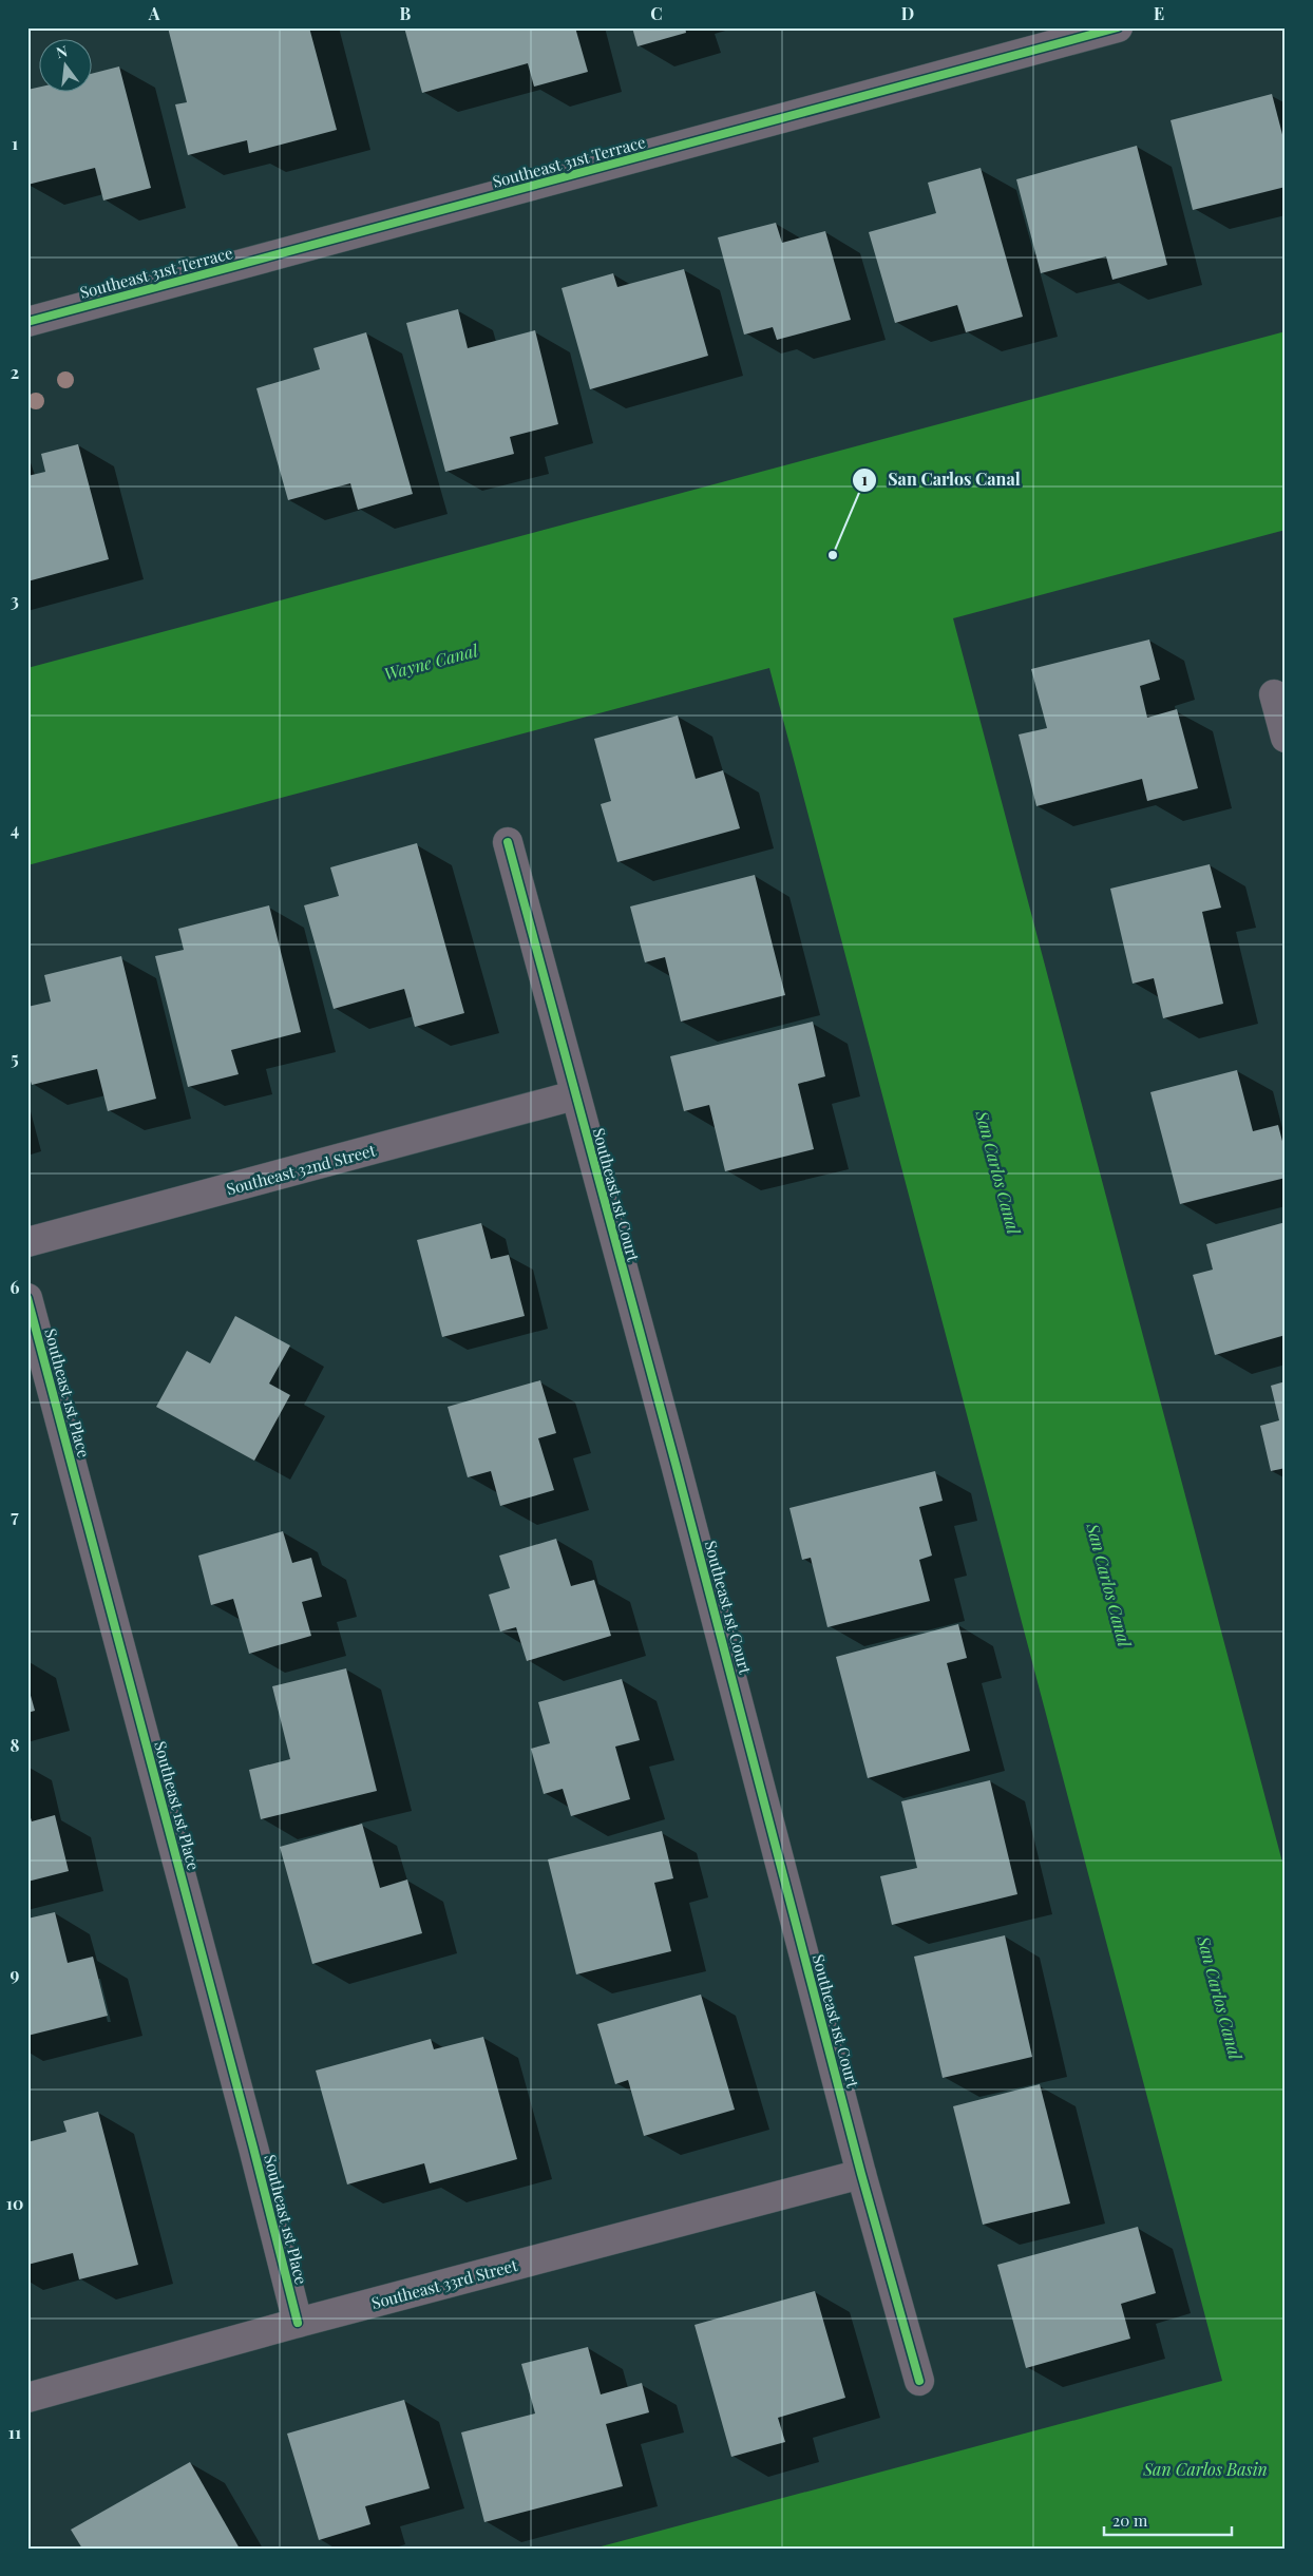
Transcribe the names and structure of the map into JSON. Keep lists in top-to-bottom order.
{
  "streets": {
    "street": [
      "Southeast 31st Terrace",
      "Southeast 32nd Street",
      "Southeast 1st Court",
      "Southeast 1st Place",
      "Southeast 33rd Street"
    ]
  },
  "crossings": [
    ["Southeast 32nd Street", "Southeast 1st Court"],
    ["Southeast 1st Court", "Southeast 33rd Street"],
    ["Southeast 1st Place", "Southeast 33rd Street"]
  ],
  "water": ["Wayne Canal", "San Carlos Canal", "San Carlos Basin"],
  "places": ["San Carlos Canal"],
  "scale_bar": "20 m",
  "north": "top",
  "grid": {
    "columns": [
      "A",
      "B",
      "C",
      "D",
      "E"
    ],
    "rows": [
      "1",
      "2",
      "3",
      "4",
      "5",
      "6",
      "7",
      "8",
      "9",
      "10",
      "11"
    ]
  }
}
